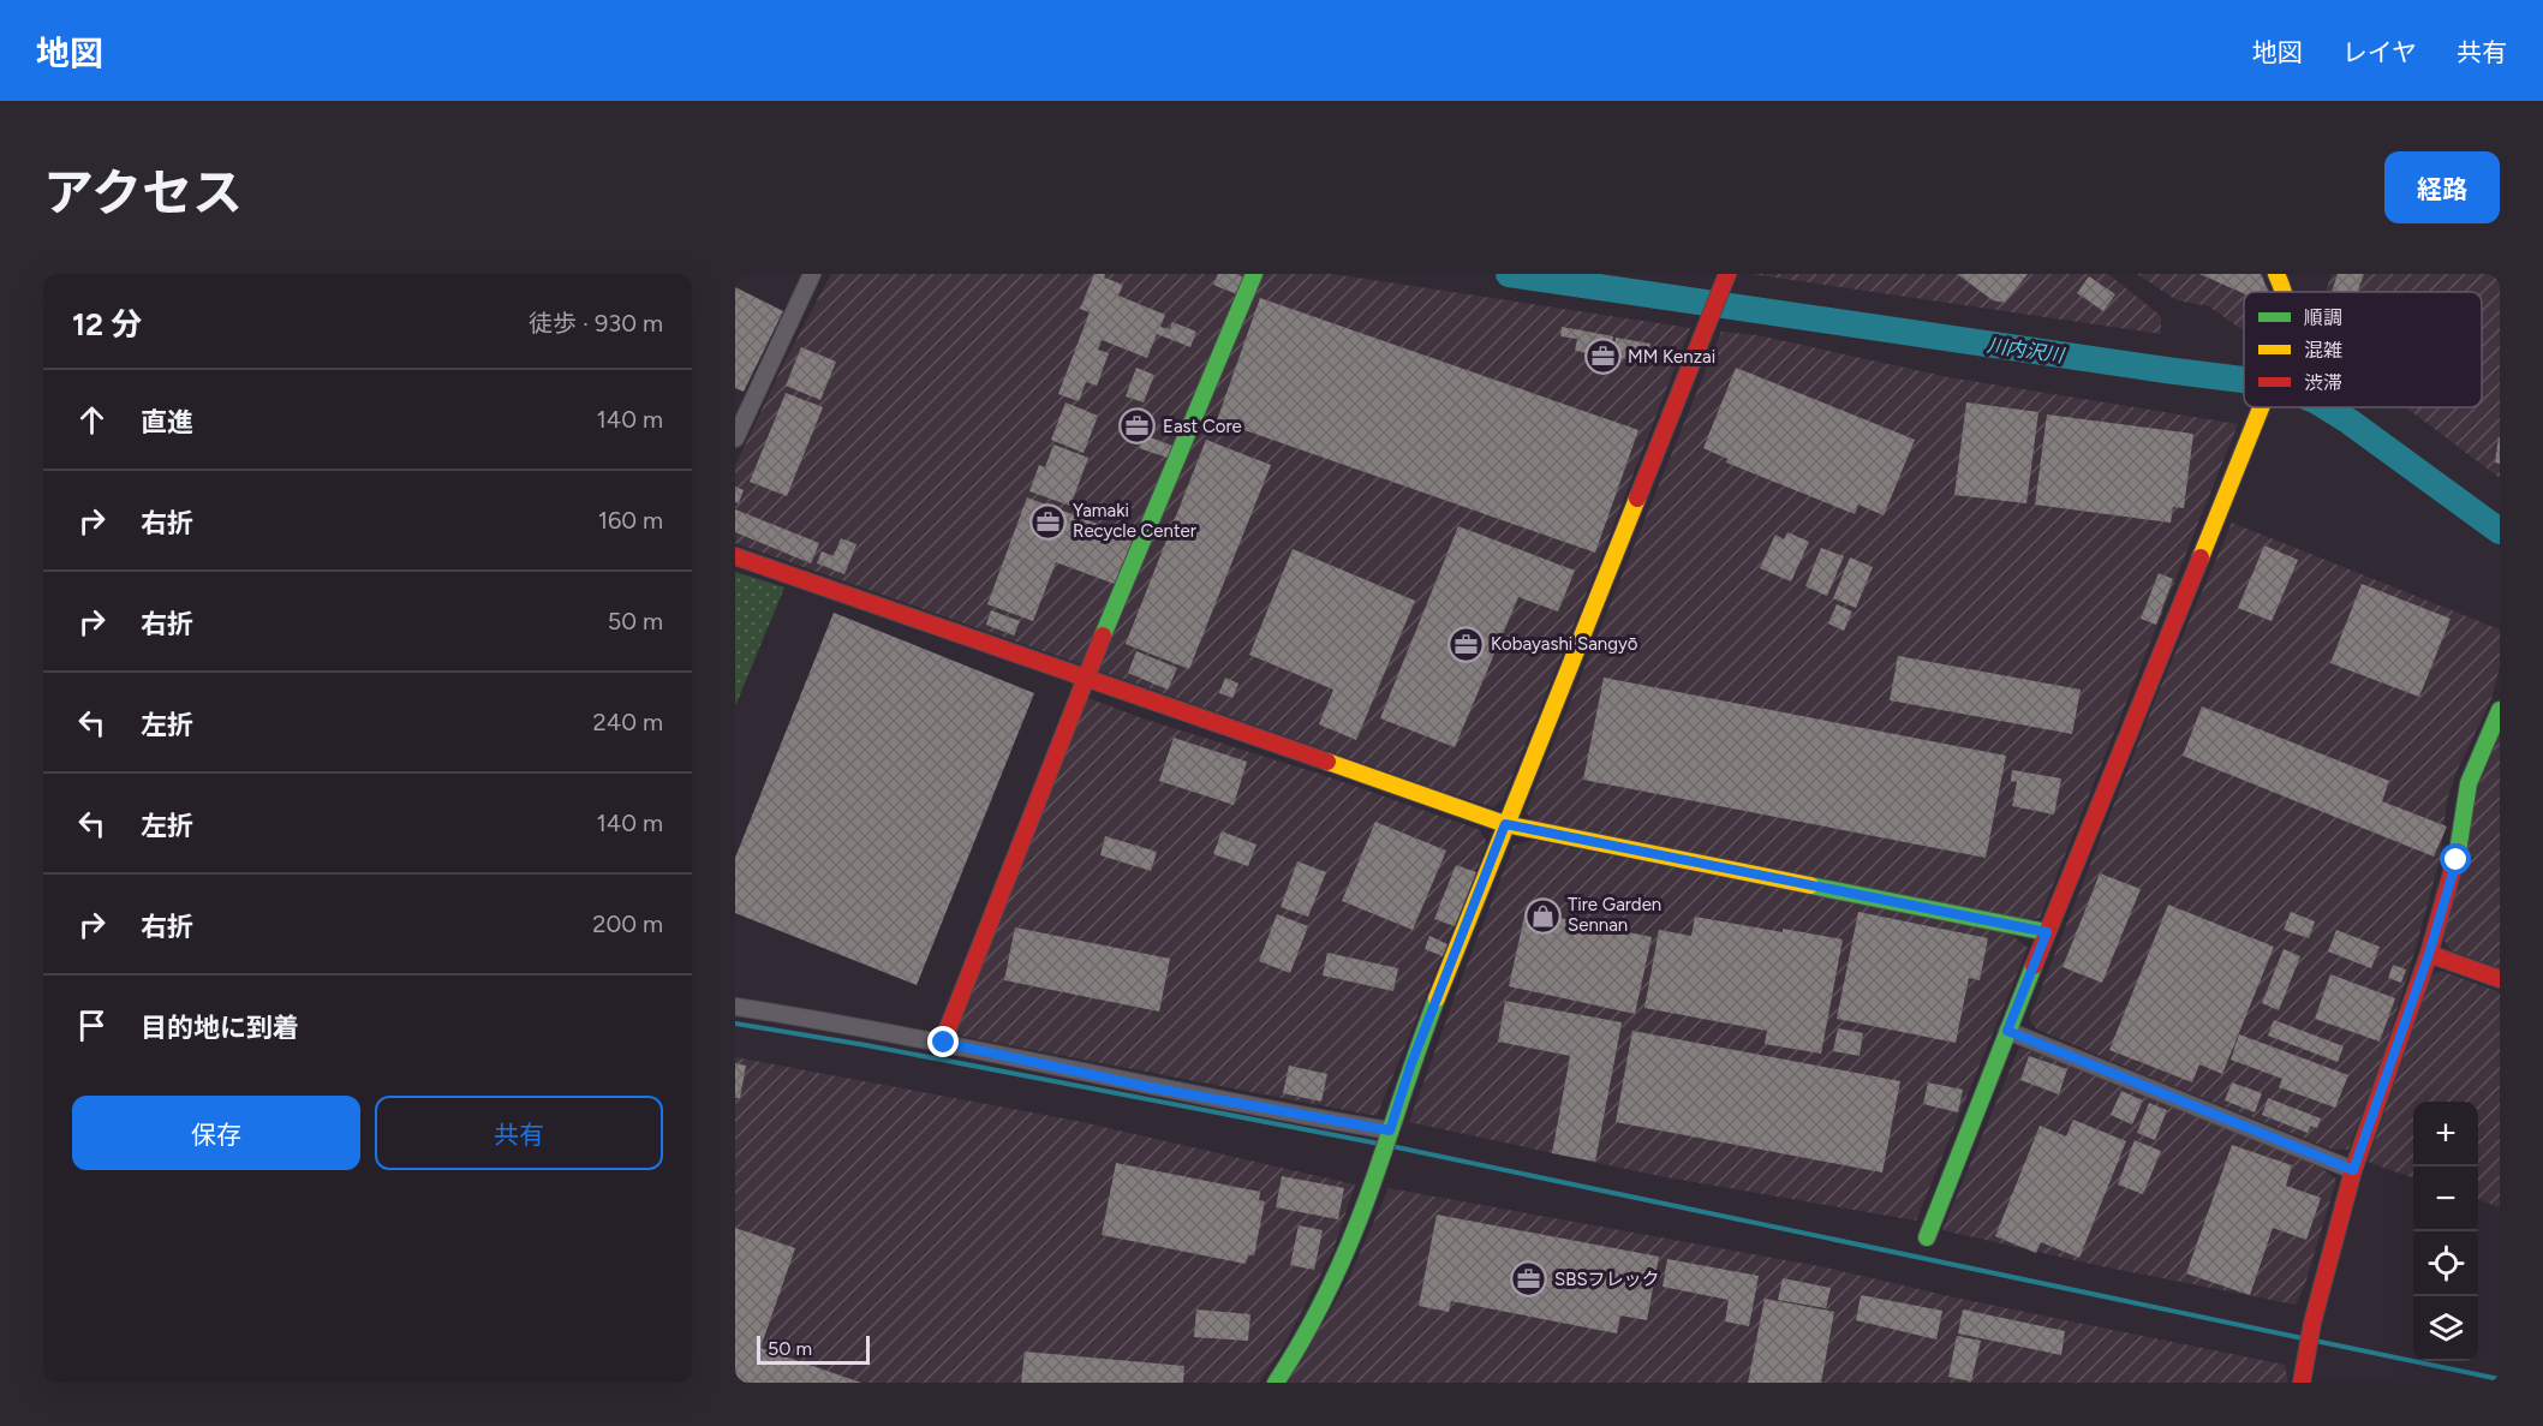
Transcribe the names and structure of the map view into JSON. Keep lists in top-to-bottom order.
{
  "water": ["川内沢川"],
  "places": {
    "office": [
      "MM Kenzai",
      "East Core",
      "Yamaki Recycle Center",
      "Kobayashi Sangyō",
      "SBSフレック"
    ],
    "shop": ["Tire Garden Sennan"]
  },
  "legend": ["順調", "混雑", "渋滞"],
  "scale_bar": "50 m",
  "page": {
    "header": "地図",
    "nav": ["地図", "レイヤ", "共有"],
    "title": "アクセス",
    "buttons": [
      "経路",
      ["保存", "共有"]
    ],
    "heading": ["12 分", "徒歩 · 930 m"],
    "list": [
      ["直進", "140 m"],
      ["右折", "160 m"],
      ["右折", "50 m"],
      ["左折", "240 m"],
      ["左折", "140 m"],
      ["右折", "200 m"],
      "目的地に到着"
    ],
    "map_buttons": ["+", "−"],
    "scale": "50 m"
  }
}
